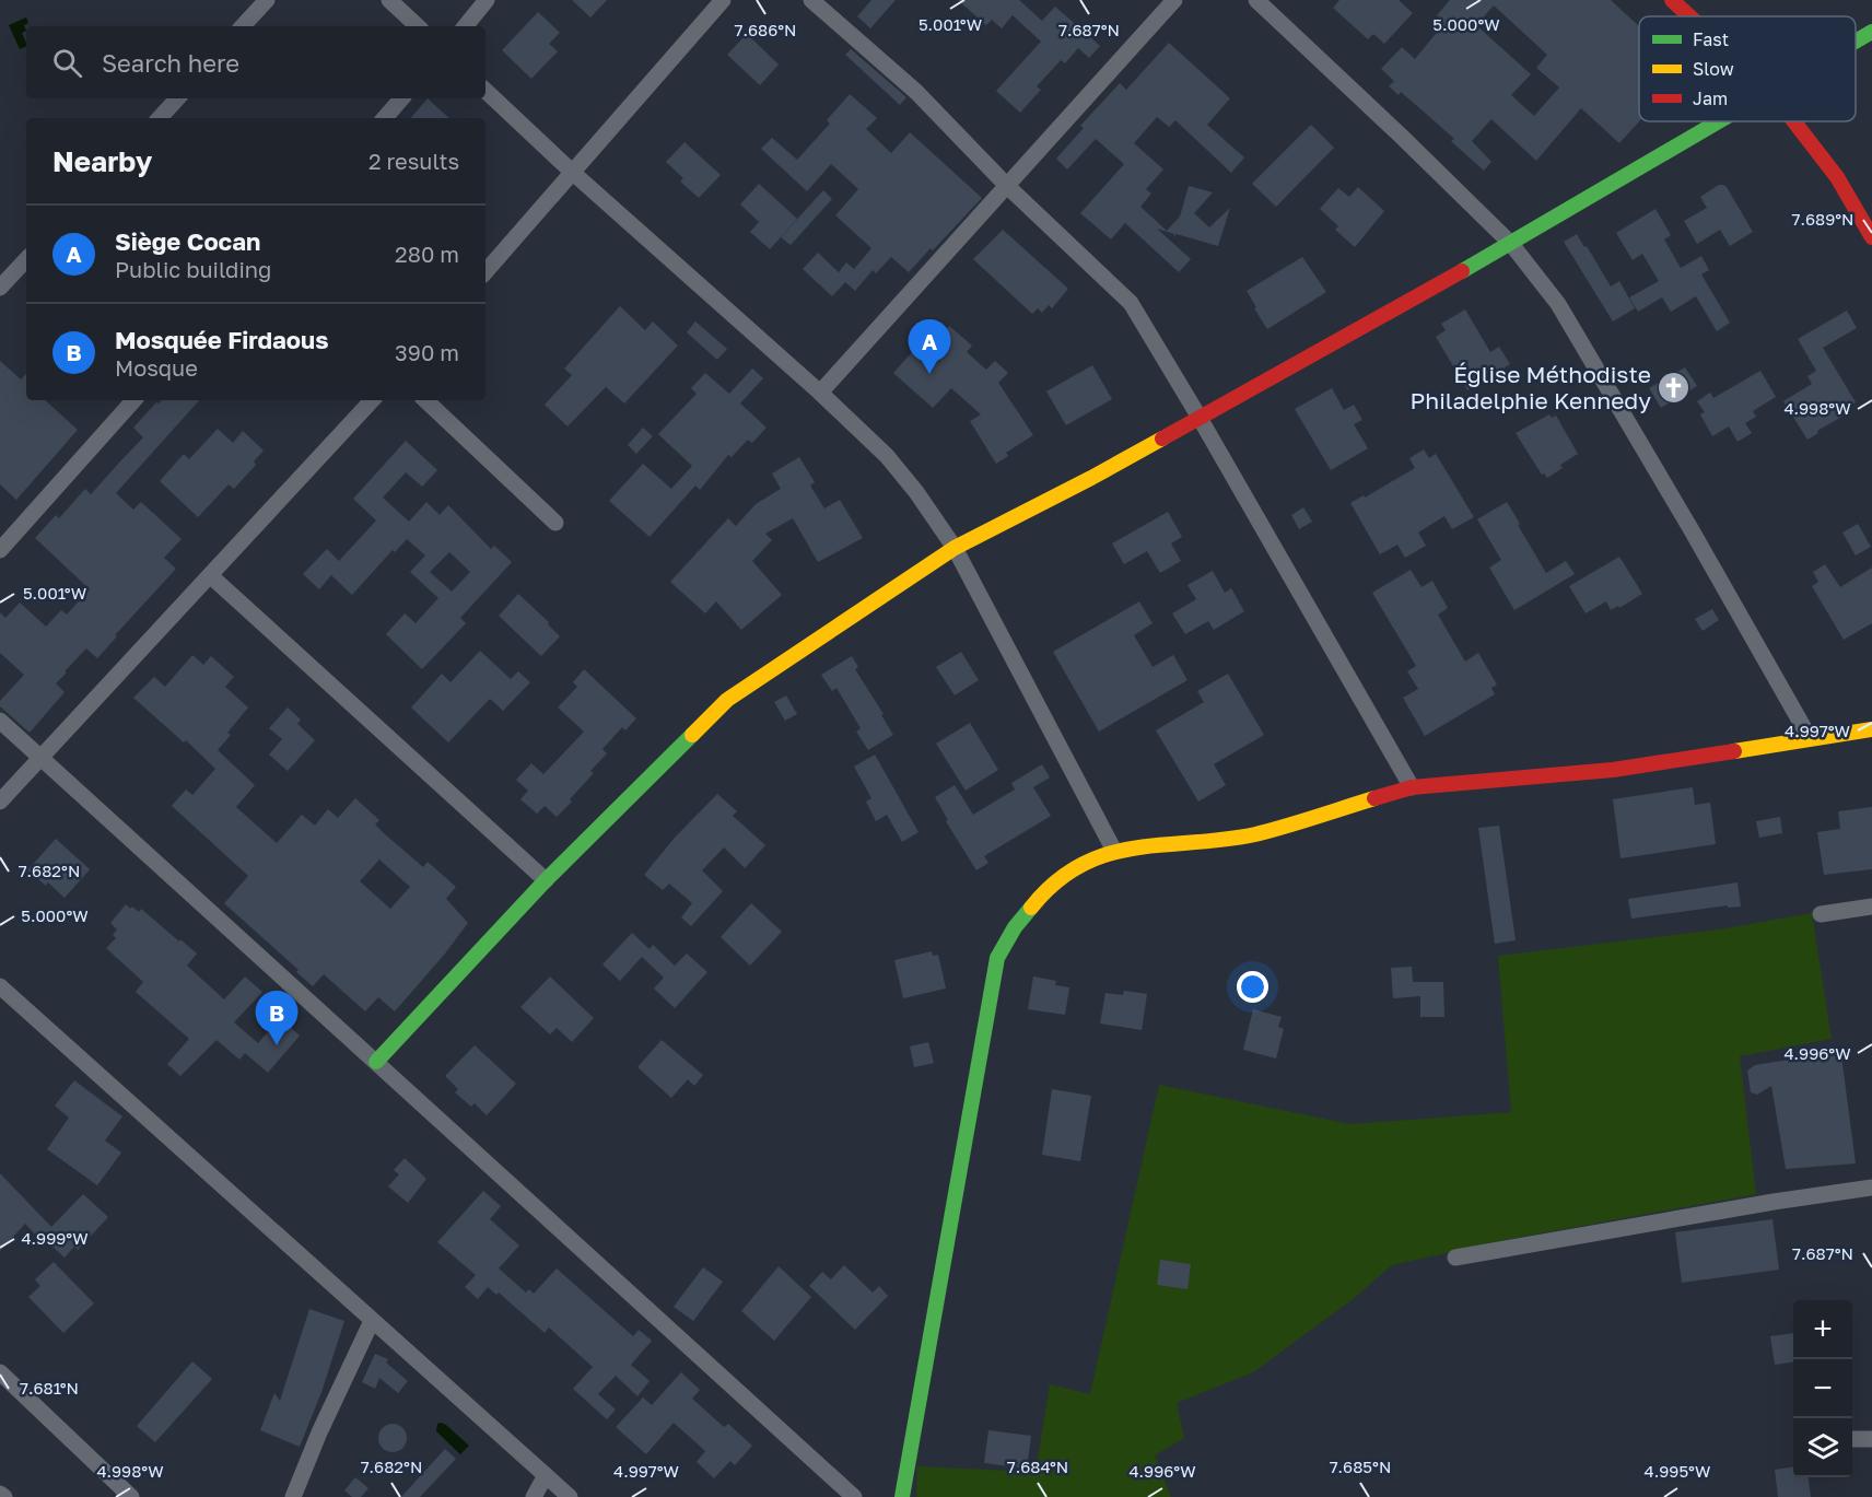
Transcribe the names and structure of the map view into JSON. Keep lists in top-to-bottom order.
{
  "places": {
    "church": ["Église Méthodiste Philadelphie Kennedy"]
  },
  "legend": ["Fast", "Slow", "Jam"],
  "page": {
    "search": "Search here",
    "heading": ["Nearby", "2 results"],
    "list": [
      {
        "mark": "A",
        "name": "Siège Cocan",
        "note": "Public building",
        "value": "280 m"
      },
      {
        "mark": "B",
        "name": "Mosquée Firdaous",
        "note": "Mosque",
        "value": "390 m"
      }
    ],
    "pins": ["A", "B"],
    "map_buttons": ["+", "−"]
  },
  "coordinates": [
    "5.001°W",
    "5.000°W",
    "7.686°N",
    "7.687°N",
    "7.689°N",
    "4.998°W",
    "4.997°W",
    "7.682°N",
    "4.996°W",
    "4.999°W",
    "7.681°N",
    "7.684°N",
    "7.685°N",
    "4.995°W"
  ]
}
